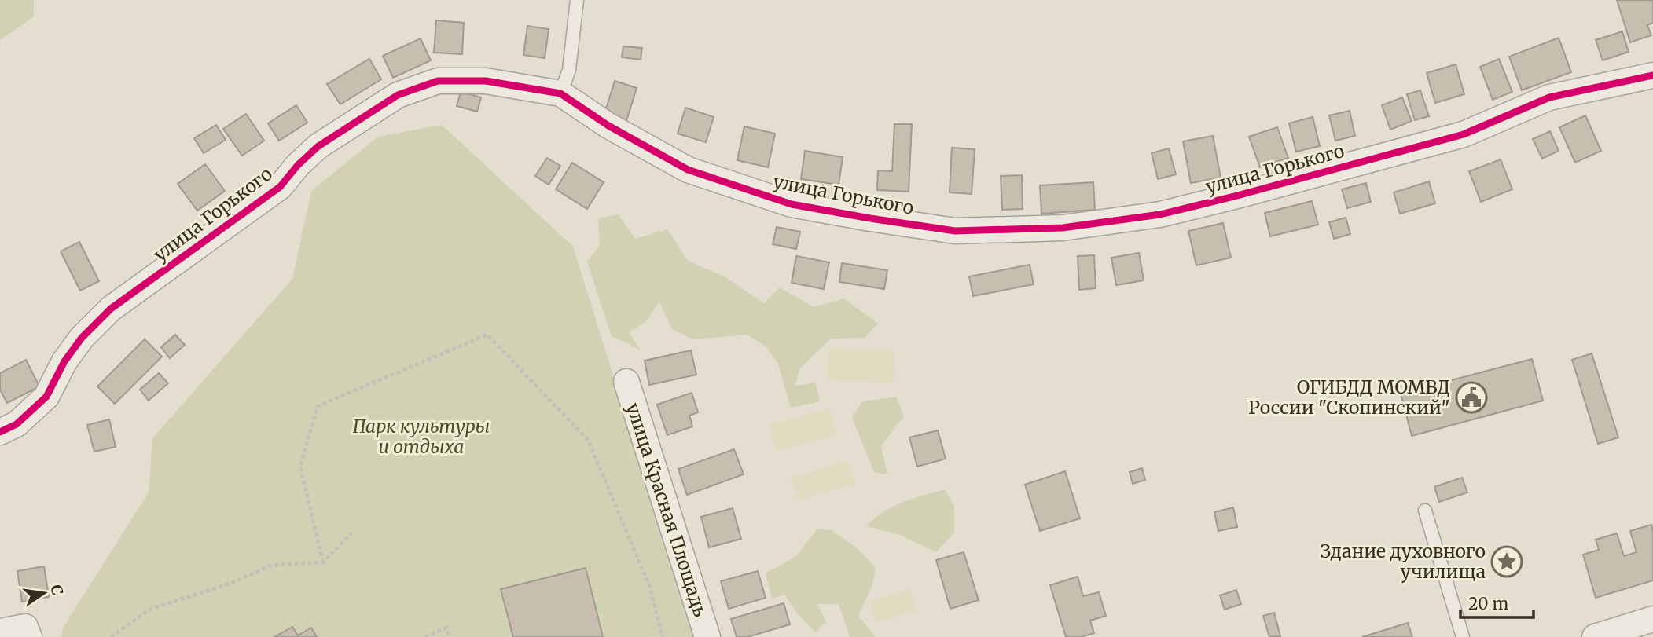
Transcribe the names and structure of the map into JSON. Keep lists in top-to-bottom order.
{
  "streets": {
    "street": ["улица Горького", "улица Красная Площадь"]
  },
  "parks": ["Парк культуры и отдыха"],
  "places": {
    "public building": ["ОГИБДД МОМВД России \"Скопинский\""],
    "place": ["Здание духовного училища"]
  },
  "scale_bar": "20 m",
  "north": "right"
}
